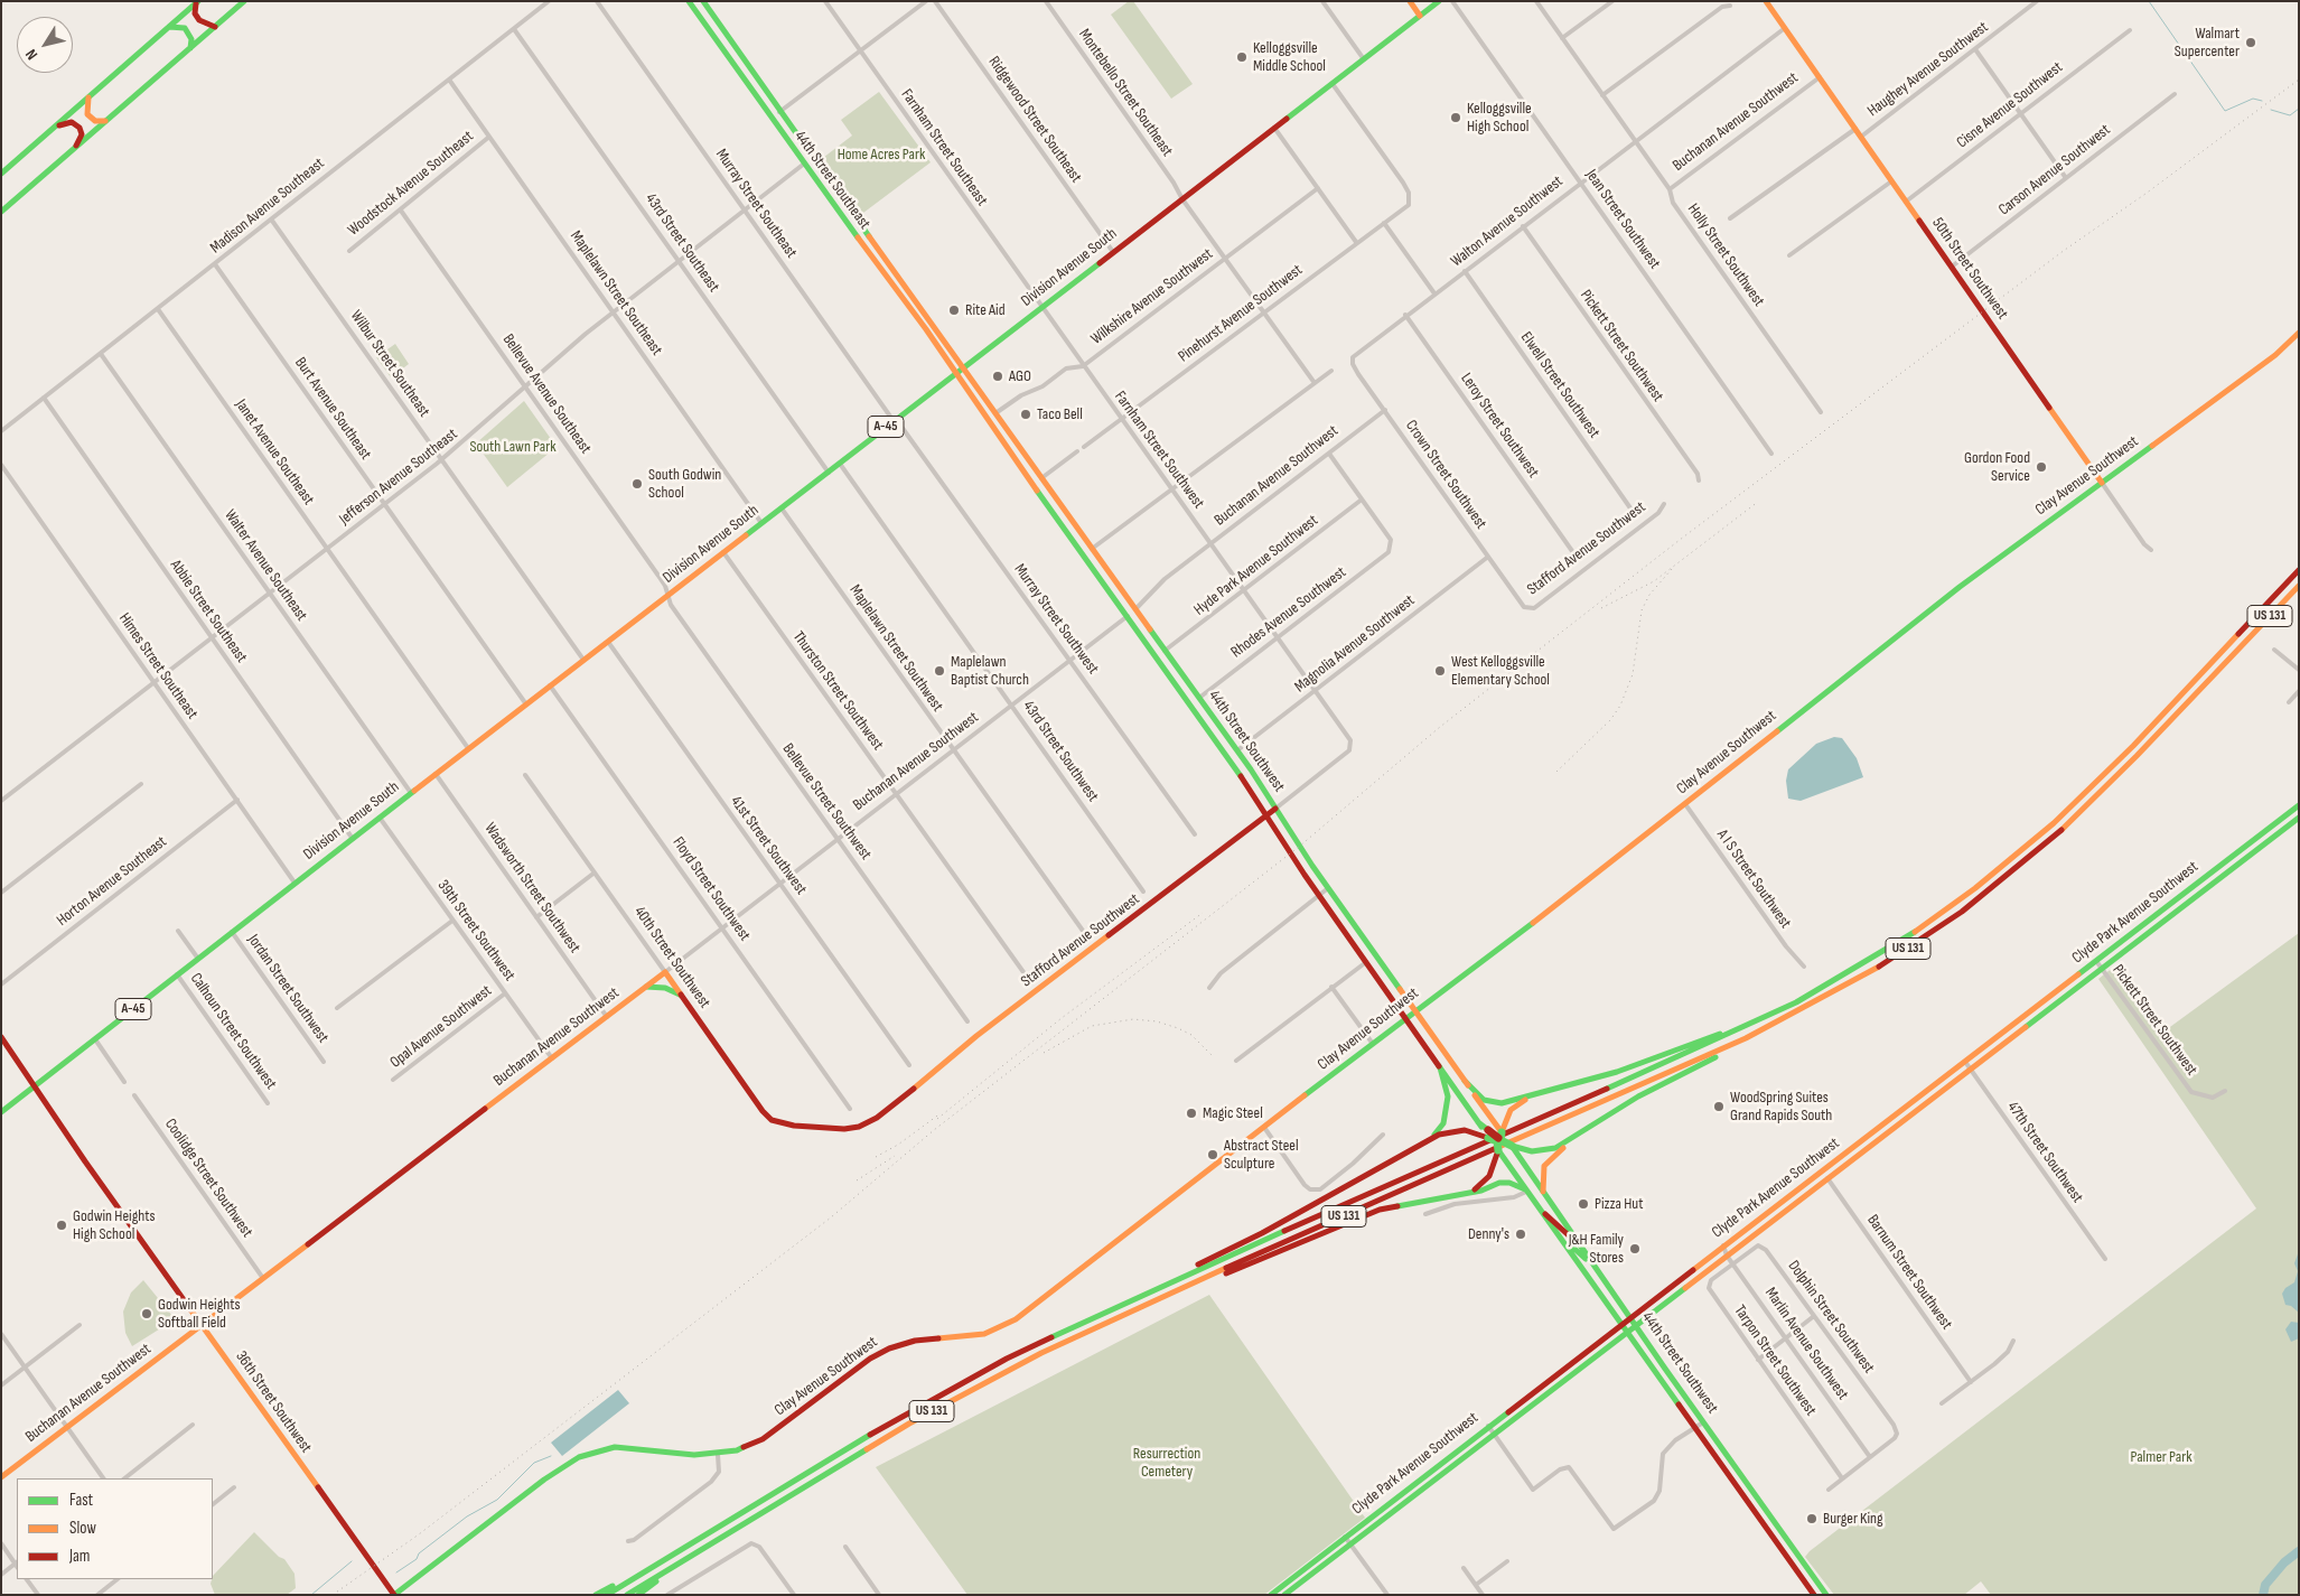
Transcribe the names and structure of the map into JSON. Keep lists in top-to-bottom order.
{
  "streets": {
    "main road": [
      "Buchanan Avenue Southwest",
      "44th Street Southeast",
      "Division Avenue South",
      "50th Street Southwest",
      "A-45",
      "Clay Avenue Southwest",
      "Stafford Avenue Southwest",
      "US 131",
      "44th Street Southwest",
      "Clyde Park Avenue Southwest",
      "40th Street Southwest",
      "36th Street Southwest"
    ],
    "street": [
      "Haughey Avenue Southwest",
      "Montebello Street Southeast",
      "Cisne Avenue Southwest",
      "Ridgewood Street Southeast",
      "Farnham Street Southeast",
      "Carson Avenue Southwest",
      "Woodstock Avenue Southeast",
      "Murray Street Southeast",
      "Madison Avenue Southeast",
      "Jean Street Southwest",
      "Walton Avenue Southwest",
      "43rd Street Southeast",
      "Holly Street Southwest",
      "Maplelawn Street Southeast",
      "Wilkshire Avenue Southwest",
      "Pinehurst Avenue Southwest",
      "Pickett Street Southwest",
      "Wilbur Street Southeast",
      "Elwell Street Southwest",
      "Bellevue Avenue Southeast",
      "Burt Avenue Southeast",
      "Leroy Street Southwest",
      "Farnham Street Southwest",
      "Janet Avenue Southeast",
      "Crown Street Southwest",
      "Jefferson Avenue Southeast",
      "Walter Avenue Southeast",
      "Hyde Park Avenue Southwest",
      "Abbie Street Southeast",
      "Rhodes Avenue Southwest",
      "Murray Street Southwest",
      "Magnolia Avenue Southwest",
      "Maplelawn Street Southwest",
      "Himes Street Southeast",
      "Thurston Street Southwest",
      "43rd Street Southwest",
      "Bellevue Street Southwest",
      "41st Street Southwest",
      "A I S Street Southwest",
      "Horton Avenue Southeast",
      "Wadsworth Street Southwest",
      "Floyd Street Southwest",
      "39th Street Southwest",
      "Jordan Street Southwest",
      "Opal Avenue Southwest",
      "Calhoun Street Southwest",
      "47th Street Southwest",
      "Coolidge Street Southwest",
      "Barnum Street Southwest",
      "Dolphin Street Southwest",
      "Marlin Avenue Southwest",
      "Tarpon Street Southwest"
    ]
  },
  "crossings": [
    ["Haughey Avenue Southwest", "50th Street Southwest"],
    ["Montebello Street Southeast", "Division Avenue South"],
    ["Montebello Street Southeast", "Wilkshire Avenue Southwest"],
    ["Montebello Street Southeast", "Pinehurst Avenue Southwest"],
    ["Cisne Avenue Southwest", "50th Street Southwest"],
    ["Ridgewood Street Southeast", "Division Avenue South"],
    ["Buchanan Avenue Southwest", "Holly Street Southwest"],
    ["Buchanan Avenue Southwest", "50th Street Southwest"],
    ["Buchanan Avenue Southwest", "Farnham Street Southwest"],
    ["Buchanan Avenue Southwest", "Crown Street Southwest"],
    ["Buchanan Avenue Southwest", "Murray Street Southwest"],
    ["Buchanan Avenue Southwest", "Maplelawn Street Southwest"],
    ["Buchanan Avenue Southwest", "Thurston Street Southwest"],
    ["Buchanan Avenue Southwest", "44th Street Southwest"],
    ["Buchanan Avenue Southwest", "43rd Street Southwest"],
    ["Buchanan Avenue Southwest", "Bellevue Street Southwest"],
    ["Buchanan Avenue Southwest", "41st Street Southwest"],
    ["Buchanan Avenue Southwest", "Wadsworth Street Southwest"],
    ["Buchanan Avenue Southwest", "Floyd Street Southwest"],
    ["Buchanan Avenue Southwest", "39th Street Southwest"],
    ["Buchanan Avenue Southwest", "40th Street Southwest"],
    ["Buchanan Avenue Southwest", "Coolidge Street Southwest"],
    ["Buchanan Avenue Southwest", "36th Street Southwest"],
    ["Farnham Street Southeast", "Division Avenue South"],
    ["Farnham Street Southeast", "Farnham Street Southwest"],
    ["Carson Avenue Southwest", "50th Street Southwest"],
    ["44th Street Southeast", "Division Avenue South"],
    ["44th Street Southeast", "Jefferson Avenue Southeast"],
    ["44th Street Southeast", "44th Street Southwest"],
    ["Woodstock Avenue Southeast", "Maplelawn Street Southeast"],
    ["Woodstock Avenue Southeast", "Bellevue Avenue Southeast"],
    ["Murray Street Southeast", "Division Avenue South"],
    ["Murray Street Southeast", "Jefferson Avenue Southeast"],
    ["Murray Street Southeast", "Murray Street Southwest"],
    ["Madison Avenue Southeast", "43rd Street Southeast"],
    ["Madison Avenue Southeast", "Maplelawn Street Southeast"],
    ["Madison Avenue Southeast", "Wilbur Street Southeast"],
    ["Madison Avenue Southeast", "Burt Avenue Southeast"],
    ["Madison Avenue Southeast", "Janet Avenue Southeast"],
    ["Madison Avenue Southeast", "Walter Avenue Southeast"],
    ["Madison Avenue Southeast", "Abbie Street Southeast"],
    ["Jean Street Southwest", "Walton Avenue Southwest"],
    ["Walton Avenue Southwest", "Holly Street Southwest"],
    ["Walton Avenue Southwest", "50th Street Southwest"],
    ["Walton Avenue Southwest", "Pickett Street Southwest"],
    ["Walton Avenue Southwest", "Elwell Street Southwest"],
    ["Walton Avenue Southwest", "Leroy Street Southwest"],
    ["Walton Avenue Southwest", "Crown Street Southwest"],
    ["43rd Street Southeast", "Division Avenue South"],
    ["43rd Street Southeast", "Jefferson Avenue Southeast"],
    ["Division Avenue South", "Maplelawn Street Southeast"],
    ["Division Avenue South", "Pinehurst Avenue Southwest"],
    ["Division Avenue South", "Wilbur Street Southeast"],
    ["Division Avenue South", "Bellevue Avenue Southeast"],
    ["Division Avenue South", "Burt Avenue Southeast"],
    ["Division Avenue South", "Farnham Street Southwest"],
    ["Division Avenue South", "Janet Avenue Southeast"],
    ["Division Avenue South", "Walter Avenue Southeast"],
    ["Division Avenue South", "Abbie Street Southeast"],
    ["Division Avenue South", "Murray Street Southwest"],
    ["Division Avenue South", "Maplelawn Street Southwest"],
    ["Division Avenue South", "Himes Street Southeast"],
    ["Division Avenue South", "Thurston Street Southwest"],
    ["Division Avenue South", "44th Street Southwest"],
    ["Division Avenue South", "43rd Street Southwest"],
    ["Division Avenue South", "Bellevue Street Southwest"],
    ["Division Avenue South", "41st Street Southwest"],
    ["Division Avenue South", "Wadsworth Street Southwest"],
    ["Division Avenue South", "Floyd Street Southwest"],
    ["Division Avenue South", "39th Street Southwest"],
    ["Division Avenue South", "Jordan Street Southwest"],
    ["Division Avenue South", "Calhoun Street Southwest"],
    ["Division Avenue South", "36th Street Southwest"],
    ["50th Street Southwest", "Clay Avenue Southwest"],
    ["Maplelawn Street Southeast", "Jefferson Avenue Southeast"],
    ["Wilkshire Avenue Southwest", "Farnham Street Southwest"],
    ["Wilkshire Avenue Southwest", "44th Street Southwest"],
    ["Pinehurst Avenue Southwest", "Farnham Street Southwest"],
    ["Pickett Street Southwest", "Clyde Park Avenue Southwest"],
    ["Wilbur Street Southeast", "Jefferson Avenue Southeast"],
    ["Bellevue Avenue Southeast", "Jefferson Avenue Southeast"],
    ["Bellevue Avenue Southeast", "Bellevue Street Southwest"],
    ["Burt Avenue Southeast", "Jefferson Avenue Southeast"],
    ["Farnham Street Southwest", "Stafford Avenue Southwest"],
    ["Farnham Street Southwest", "Hyde Park Avenue Southwest"],
    ["Farnham Street Southwest", "Rhodes Avenue Southwest"],
    ["Farnham Street Southwest", "Magnolia Avenue Southwest"],
    ["Janet Avenue Southeast", "Jefferson Avenue Southeast"],
    ["Crown Street Southwest", "Stafford Avenue Southwest"],
    ["Crown Street Southwest", "Magnolia Avenue Southwest"],
    ["Clay Avenue Southwest", "44th Street Southwest"],
    ["Clay Avenue Southwest", "A I S Street Southwest"],
    ["Clay Avenue Southwest", "36th Street Southwest"],
    ["Jefferson Avenue Southeast", "Walter Avenue Southeast"],
    ["Jefferson Avenue Southeast", "Abbie Street Southeast"],
    ["Jefferson Avenue Southeast", "Himes Street Southeast"],
    ["Stafford Avenue Southwest", "44th Street Southwest"],
    ["Stafford Avenue Southwest", "40th Street Southwest"],
    ["Hyde Park Avenue Southwest", "Rhodes Avenue Southwest"],
    ["Hyde Park Avenue Southwest", "44th Street Southwest"],
    ["Rhodes Avenue Southwest", "44th Street Southwest"],
    ["Magnolia Avenue Southwest", "44th Street Southwest"],
    ["Himes Street Southeast", "Horton Avenue Southeast"],
    ["44th Street Southwest", "Clyde Park Avenue Southwest"],
    ["Clyde Park Avenue Southwest", "47th Street Southwest"],
    ["Clyde Park Avenue Southwest", "Barnum Street Southwest"],
    ["Clyde Park Avenue Southwest", "Marlin Avenue Southwest"],
    ["39th Street Southwest", "Opal Avenue Southwest"],
    ["Dolphin Street Southwest", "Marlin Avenue Southwest"],
    ["Dolphin Street Southwest", "Tarpon Street Southwest"],
    ["Marlin Avenue Southwest", "Tarpon Street Southwest"]
  ],
  "parks": [
    "Home Acres Park",
    "South Lawn Park",
    "Resurrection Cemetery",
    "Palmer Park"
  ],
  "places": [
    "Walmart Supercenter",
    "Kelloggsville Middle School",
    "Kelloggsville High School",
    "Rite Aid",
    "AGO",
    "Taco Bell",
    "Gordon Food Service",
    "South Godwin School",
    "Maplelawn Baptist Church",
    "West Kelloggsville Elementary School",
    "WoodSpring Suites Grand Rapids South",
    "Magic Steel",
    "Abstract Steel Sculpture",
    "Pizza Hut",
    "Godwin Heights High School",
    "Denny's",
    "J&H Family Stores",
    "Godwin Heights Softball Field",
    "Burger King"
  ],
  "legend": ["Fast", "Slow", "Jam"],
  "north": "bottom left"
}
